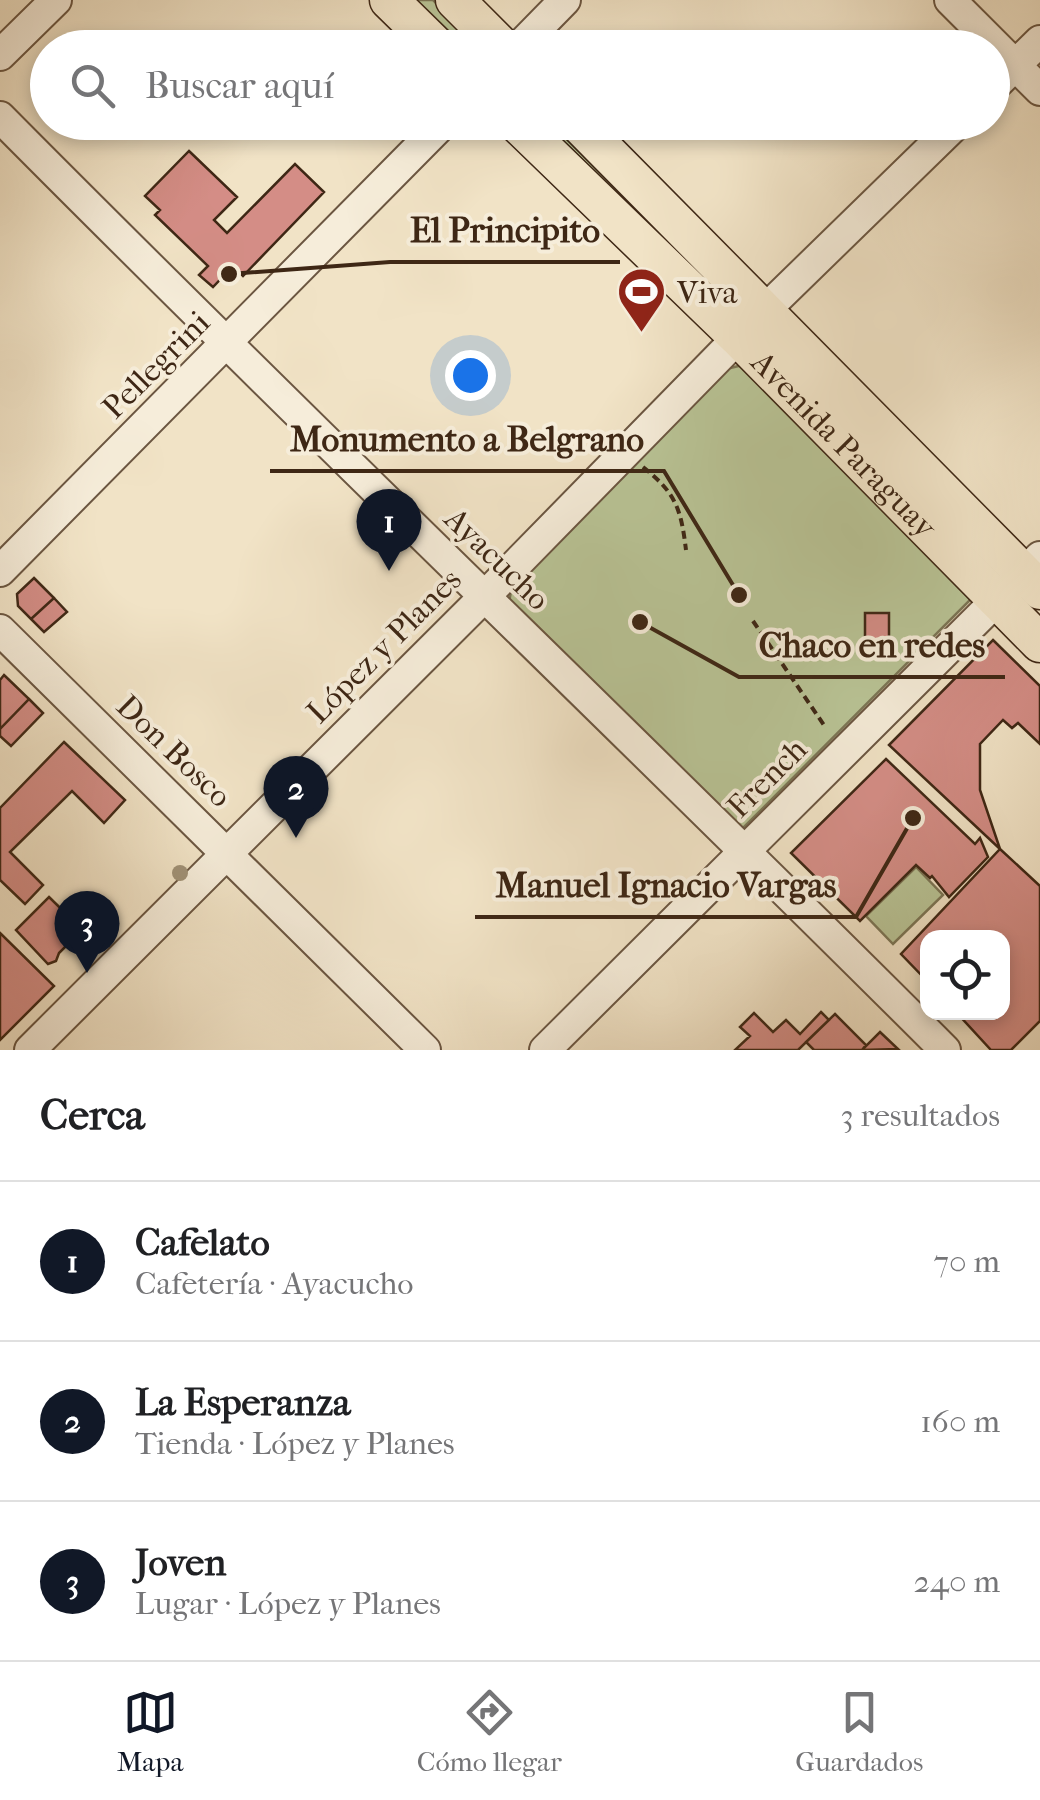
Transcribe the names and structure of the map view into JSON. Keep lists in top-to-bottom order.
{
  "streets": {
    "main road": ["Avenida Paraguay"],
    "street": [
      "Pellegrini",
      "Ayacucho",
      "López y Planes",
      "Don Bosco",
      "French"
    ]
  },
  "crossings": [
    ["Pellegrini", "Ayacucho"],
    ["Avenida Paraguay", "López y Planes"],
    ["Avenida Paraguay", "French"],
    ["Ayacucho", "López y Planes"],
    ["Ayacucho", "French"],
    ["López y Planes", "Don Bosco"]
  ],
  "places": {
    "other": [
      "El Principito",
      "Monumento a Belgrano",
      "Chaco en redes",
      "Manuel Ignacio Vargas"
    ],
    "sports": ["Viva"]
  },
  "page": {
    "search": "Buscar aquí",
    "pins": ["1", "2", "3"],
    "heading": ["Cerca", "3 resultados"],
    "list": [
      {
        "mark": "1",
        "name": "Cafelato",
        "note": "Cafetería · Ayacucho",
        "value": "70 m"
      },
      {
        "mark": "2",
        "name": "La Esperanza",
        "note": "Tienda · López y Planes",
        "value": "160 m"
      },
      {
        "mark": "3",
        "name": "Joven",
        "note": "Lugar · López y Planes",
        "value": "240 m"
      }
    ],
    "nav": ["Mapa", "Cómo llegar", "Guardados"]
  }
}
